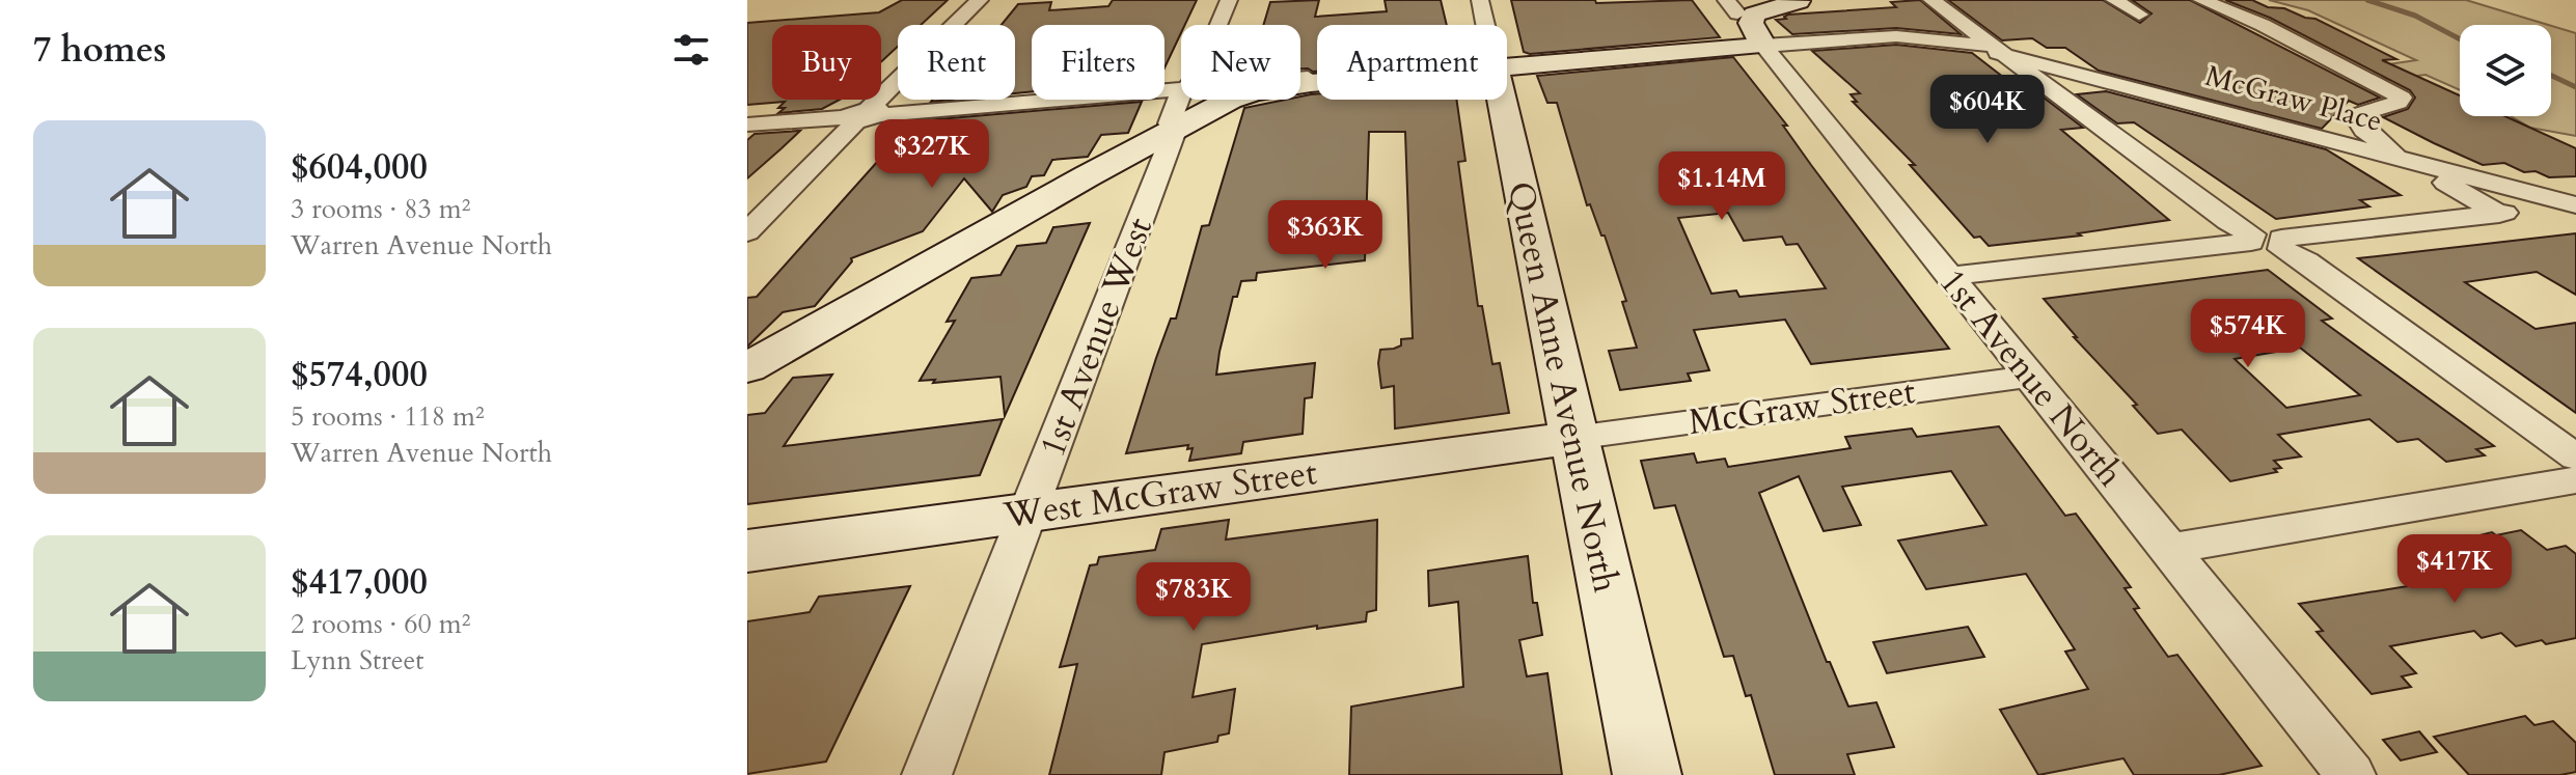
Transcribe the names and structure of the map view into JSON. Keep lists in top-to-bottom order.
{
  "streets": {
    "main road": ["Queen Anne Avenue North", "West McGraw Street"],
    "street": [
      "McGraw Place",
      "1st Avenue West",
      "1st Avenue North",
      "McGraw Street"
    ]
  },
  "crossings": [
    ["1st Avenue West", "West McGraw Street"],
    ["1st Avenue North", "McGraw Street"],
    ["Queen Anne Avenue North", "McGraw Street"],
    ["Queen Anne Avenue North", "West McGraw Street"],
    ["McGraw Street", "West McGraw Street"]
  ],
  "page": {
    "heading": "7 homes",
    "chip": [
      "Buy",
      "Rent",
      "Filters",
      "New",
      "Apartment"
    ],
    "price": [
      "$604K",
      "$327K",
      "$1.14M",
      "$363K",
      "$574K",
      "$417K",
      "$783K"
    ],
    "list": [
      {
        "name": "$604,000",
        "note": "3 rooms · 83 m² · Warren Avenue North"
      },
      {
        "name": "$574,000",
        "note": "5 rooms · 118 m² · Warren Avenue North"
      },
      {
        "name": "$417,000",
        "note": "2 rooms · 60 m² · Lynn Street"
      }
    ]
  }
}
